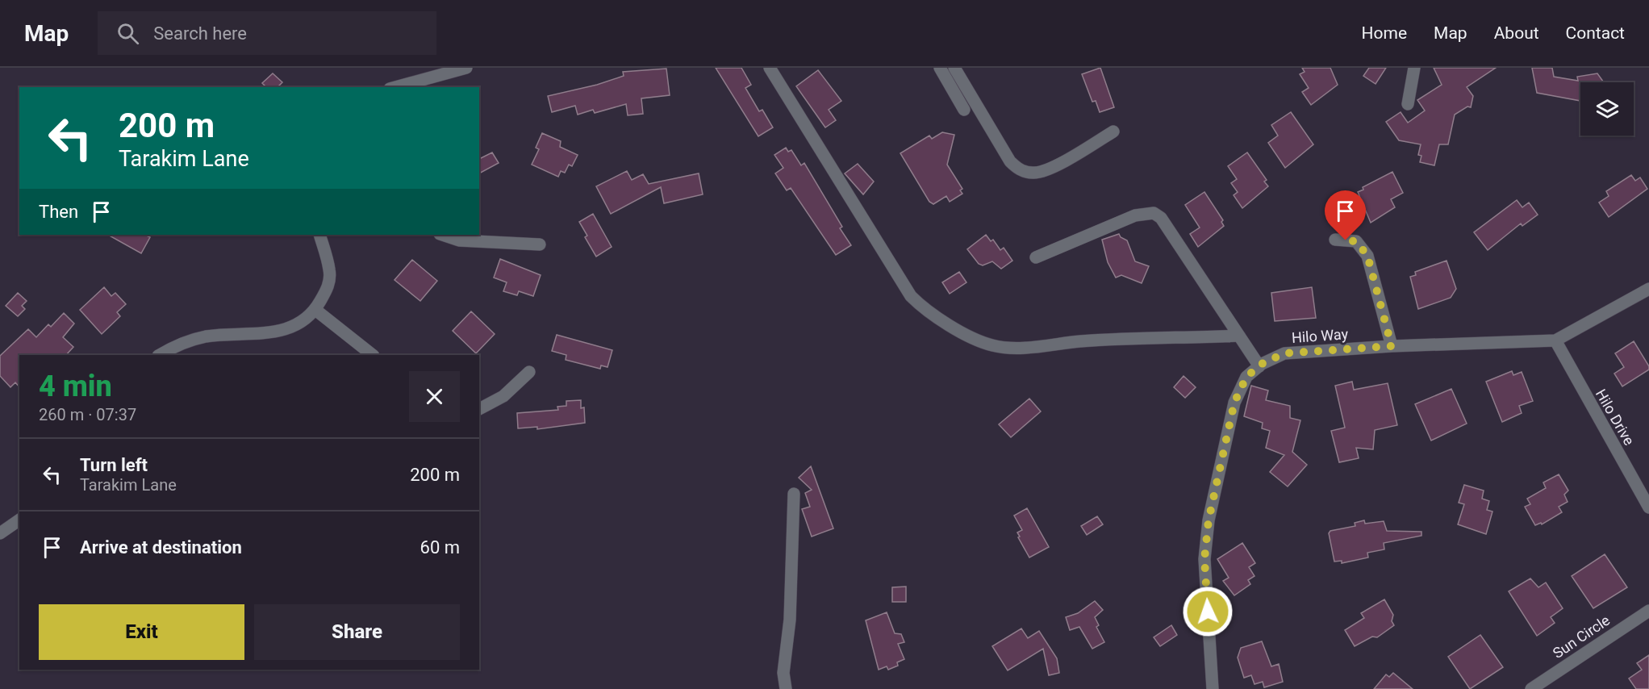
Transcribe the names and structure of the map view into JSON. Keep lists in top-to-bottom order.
{
  "streets": {
    "street": ["Hilo Way", "Hilo Drive", "Sun Circle"]
  },
  "crossings": [
    ["Hilo Way", "Hilo Drive"]
  ],
  "page": {
    "header": "Map",
    "search": "Search here",
    "nav": [
      "Home",
      "Map",
      "About",
      "Contact"
    ],
    "turn": ["200 m", "Tarakim Lane"],
    "then": "Then",
    "heading": ["4 min", "260 m · 07:37"],
    "list": [
      {
        "name": "Turn left",
        "note": "Tarakim Lane",
        "value": "200 m"
      },
      {
        "name": "Arrive at destination",
        "value": "60 m"
      }
    ],
    "buttons": ["Exit", "Share"]
  }
}
